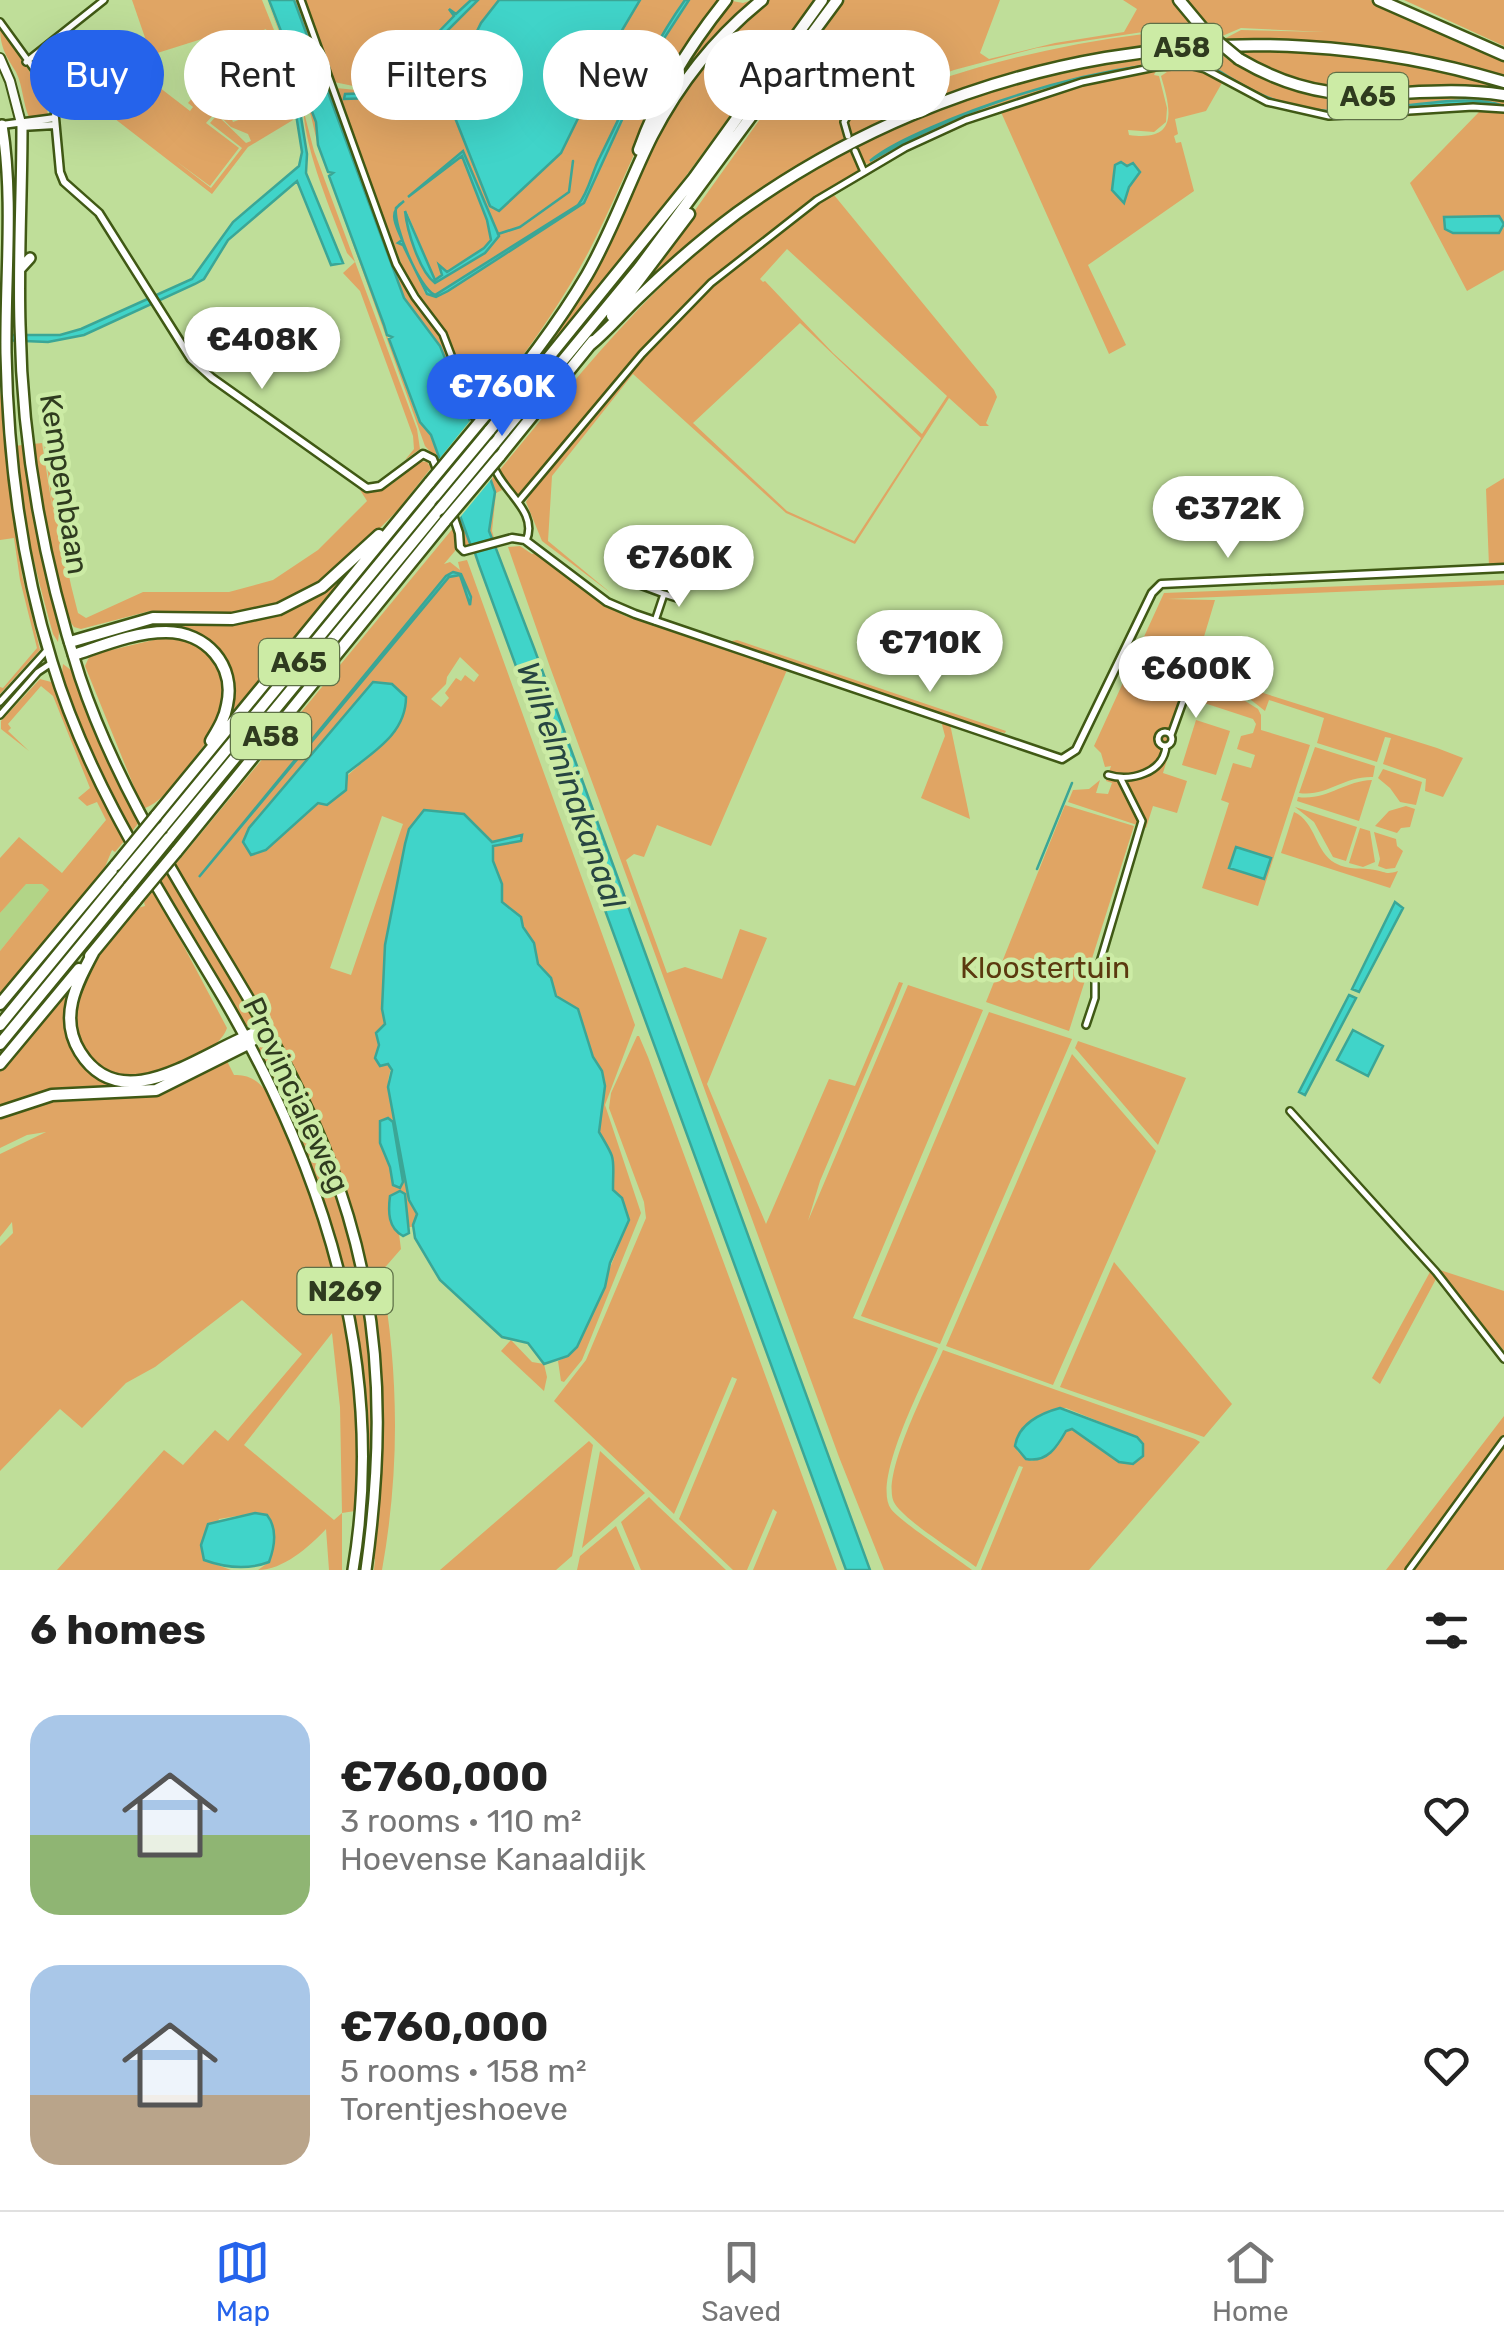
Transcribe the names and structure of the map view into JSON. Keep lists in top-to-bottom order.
{
  "streets": {
    "highway": [
      "A58",
      "A65",
      "Kempenbaan",
      "Provincialeweg",
      "N269"
    ]
  },
  "crossings": [
    ["A58", "A65"],
    ["A58", "Kempenbaan"],
    ["A58", "Provincialeweg"],
    ["Kempenbaan", "Provincialeweg"]
  ],
  "water": ["Wilhelminakanaal"],
  "parks": ["Kloostertuin"],
  "page": {
    "chip": [
      "Buy",
      "Rent",
      "Filters",
      "New",
      "Apartment"
    ],
    "price": [
      "€408K",
      "€760K",
      "€372K",
      "€760K",
      "€710K",
      "€600K"
    ],
    "heading": "6 homes",
    "list": [
      {
        "name": "€760,000",
        "note": "3 rooms · 110 m² · Hoevense Kanaaldijk"
      },
      {
        "name": "€760,000",
        "note": "5 rooms · 158 m² · Torentjeshoeve"
      }
    ],
    "tabs": ["Map", "Saved", "Home"]
  }
}
